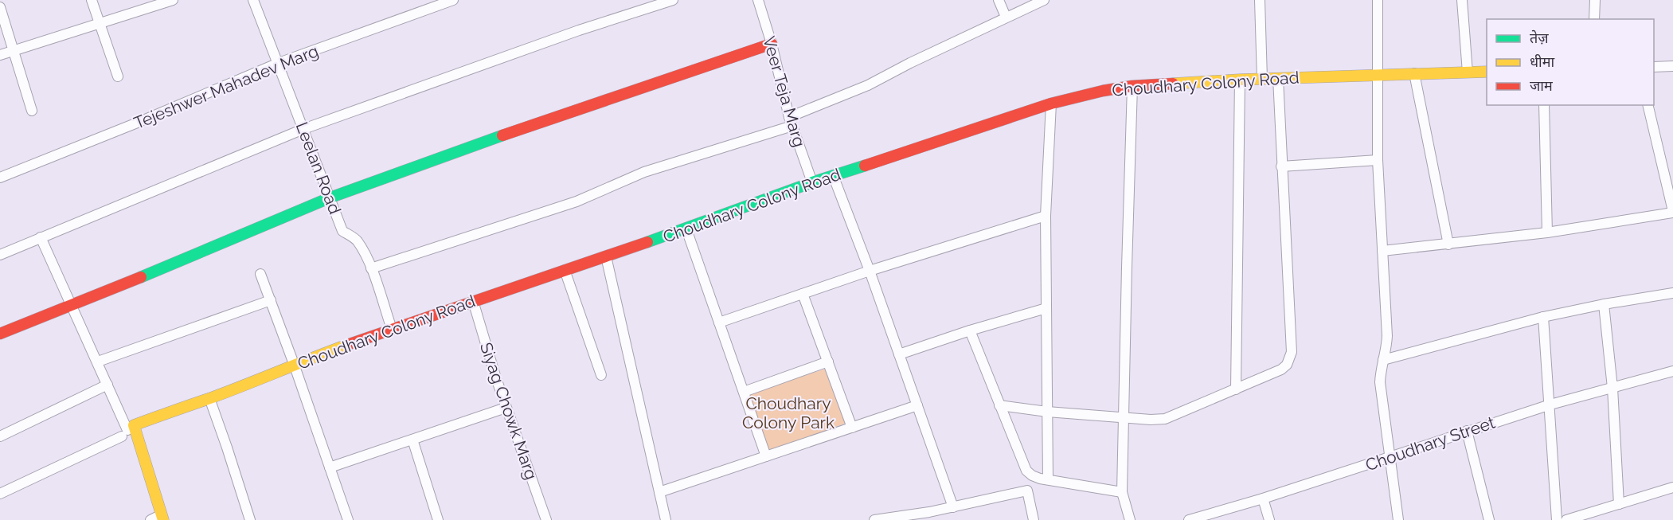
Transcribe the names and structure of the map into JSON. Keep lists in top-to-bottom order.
{
  "streets": {
    "street": [
      "Choudhary Colony Road",
      "Tejeshwer Mahadev Marg",
      "Veer Teja Marg",
      "Leelan Road",
      "Siyag Chowk Marg",
      "Choudhary Street"
    ]
  },
  "crossings": [
    ["Choudhary Colony Road", "Veer Teja Marg"],
    ["Choudhary Colony Road", "Leelan Road"],
    ["Choudhary Colony Road", "Siyag Chowk Marg"],
    ["Tejeshwer Mahadev Marg", "Leelan Road"]
  ],
  "parks": ["Choudhary Colony Park"],
  "legend": ["तेज़", "धीमा", "जाम"]
}
